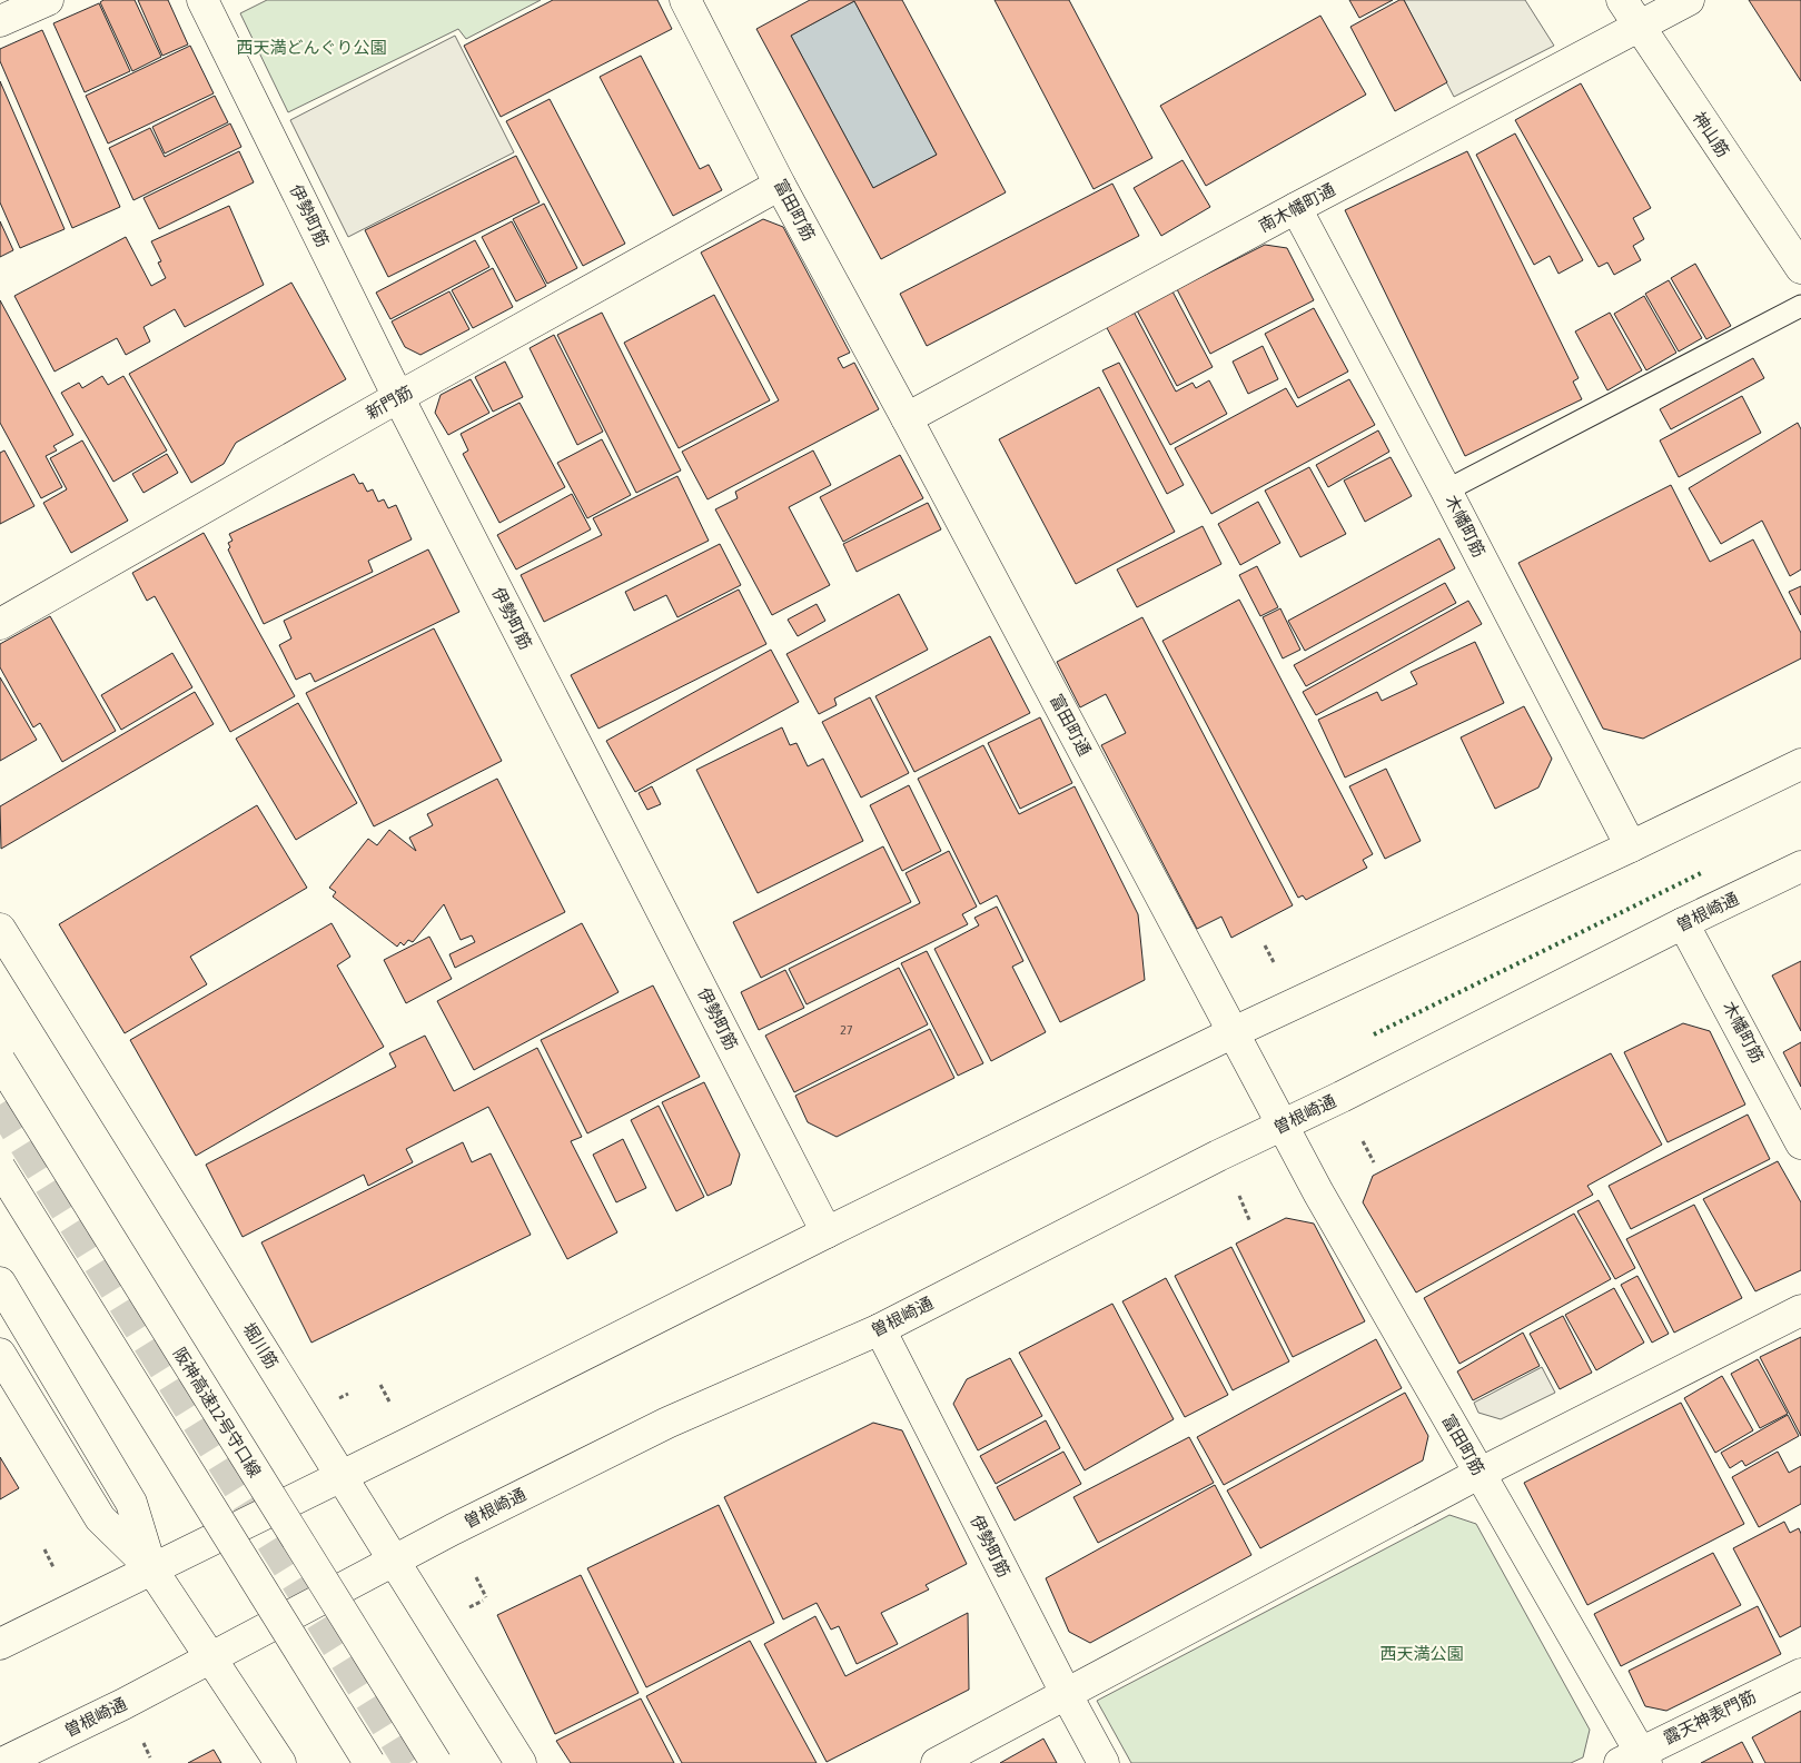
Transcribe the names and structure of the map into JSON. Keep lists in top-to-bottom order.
{
  "streets": {
    "main road": [
      "神山筋",
      "南木幡町通",
      "富田町筋",
      "伊勢町筋",
      "新門筋",
      "木幡町筋",
      "富田町通",
      "曽根崎通",
      "堀川筋",
      "阪神高速12号守口線",
      "露天神表門筋"
    ]
  },
  "crossings": [
    ["神山筋", "南木幡町通"],
    ["南木幡町通", "富田町筋"],
    ["南木幡町通", "木幡町筋"],
    ["南木幡町通", "富田町通"],
    ["富田町筋", "新門筋"],
    ["富田町筋", "富田町通"],
    ["富田町筋", "曽根崎通"],
    ["富田町筋", "露天神表門筋"],
    ["伊勢町筋", "新門筋"],
    ["伊勢町筋", "曽根崎通"],
    ["木幡町筋", "曽根崎通"],
    ["富田町通", "曽根崎通"],
    ["曽根崎通", "堀川筋"]
  ],
  "parks": ["西天満どんぐり公園", "西天満公園"],
  "house_numbers": ["27"]
}
